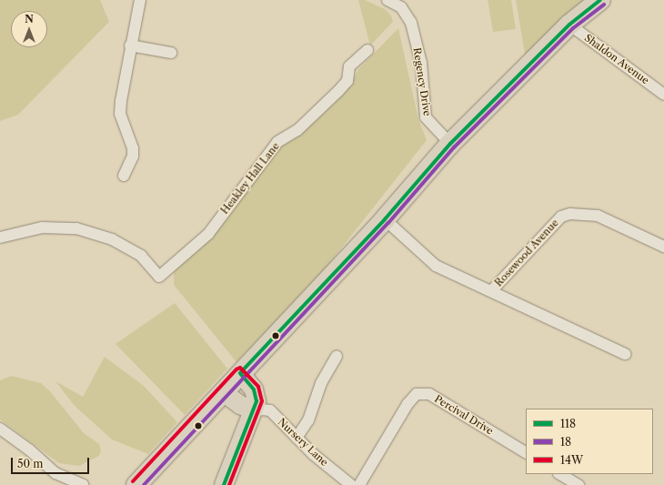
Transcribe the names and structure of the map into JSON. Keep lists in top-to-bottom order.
{
  "streets": {
    "street": [
      "Shaldon Avenue",
      "Regency Drive",
      "Heakley Hall Lane",
      "Rosewood Avenue",
      "Percival Drive",
      "Nursery Lane"
    ]
  },
  "lines": ["transit line 118", "transit line 18", "transit line 14W"],
  "legend": ["118", "18", "14W"],
  "scale_bar": "50 m",
  "north": "top"
}
